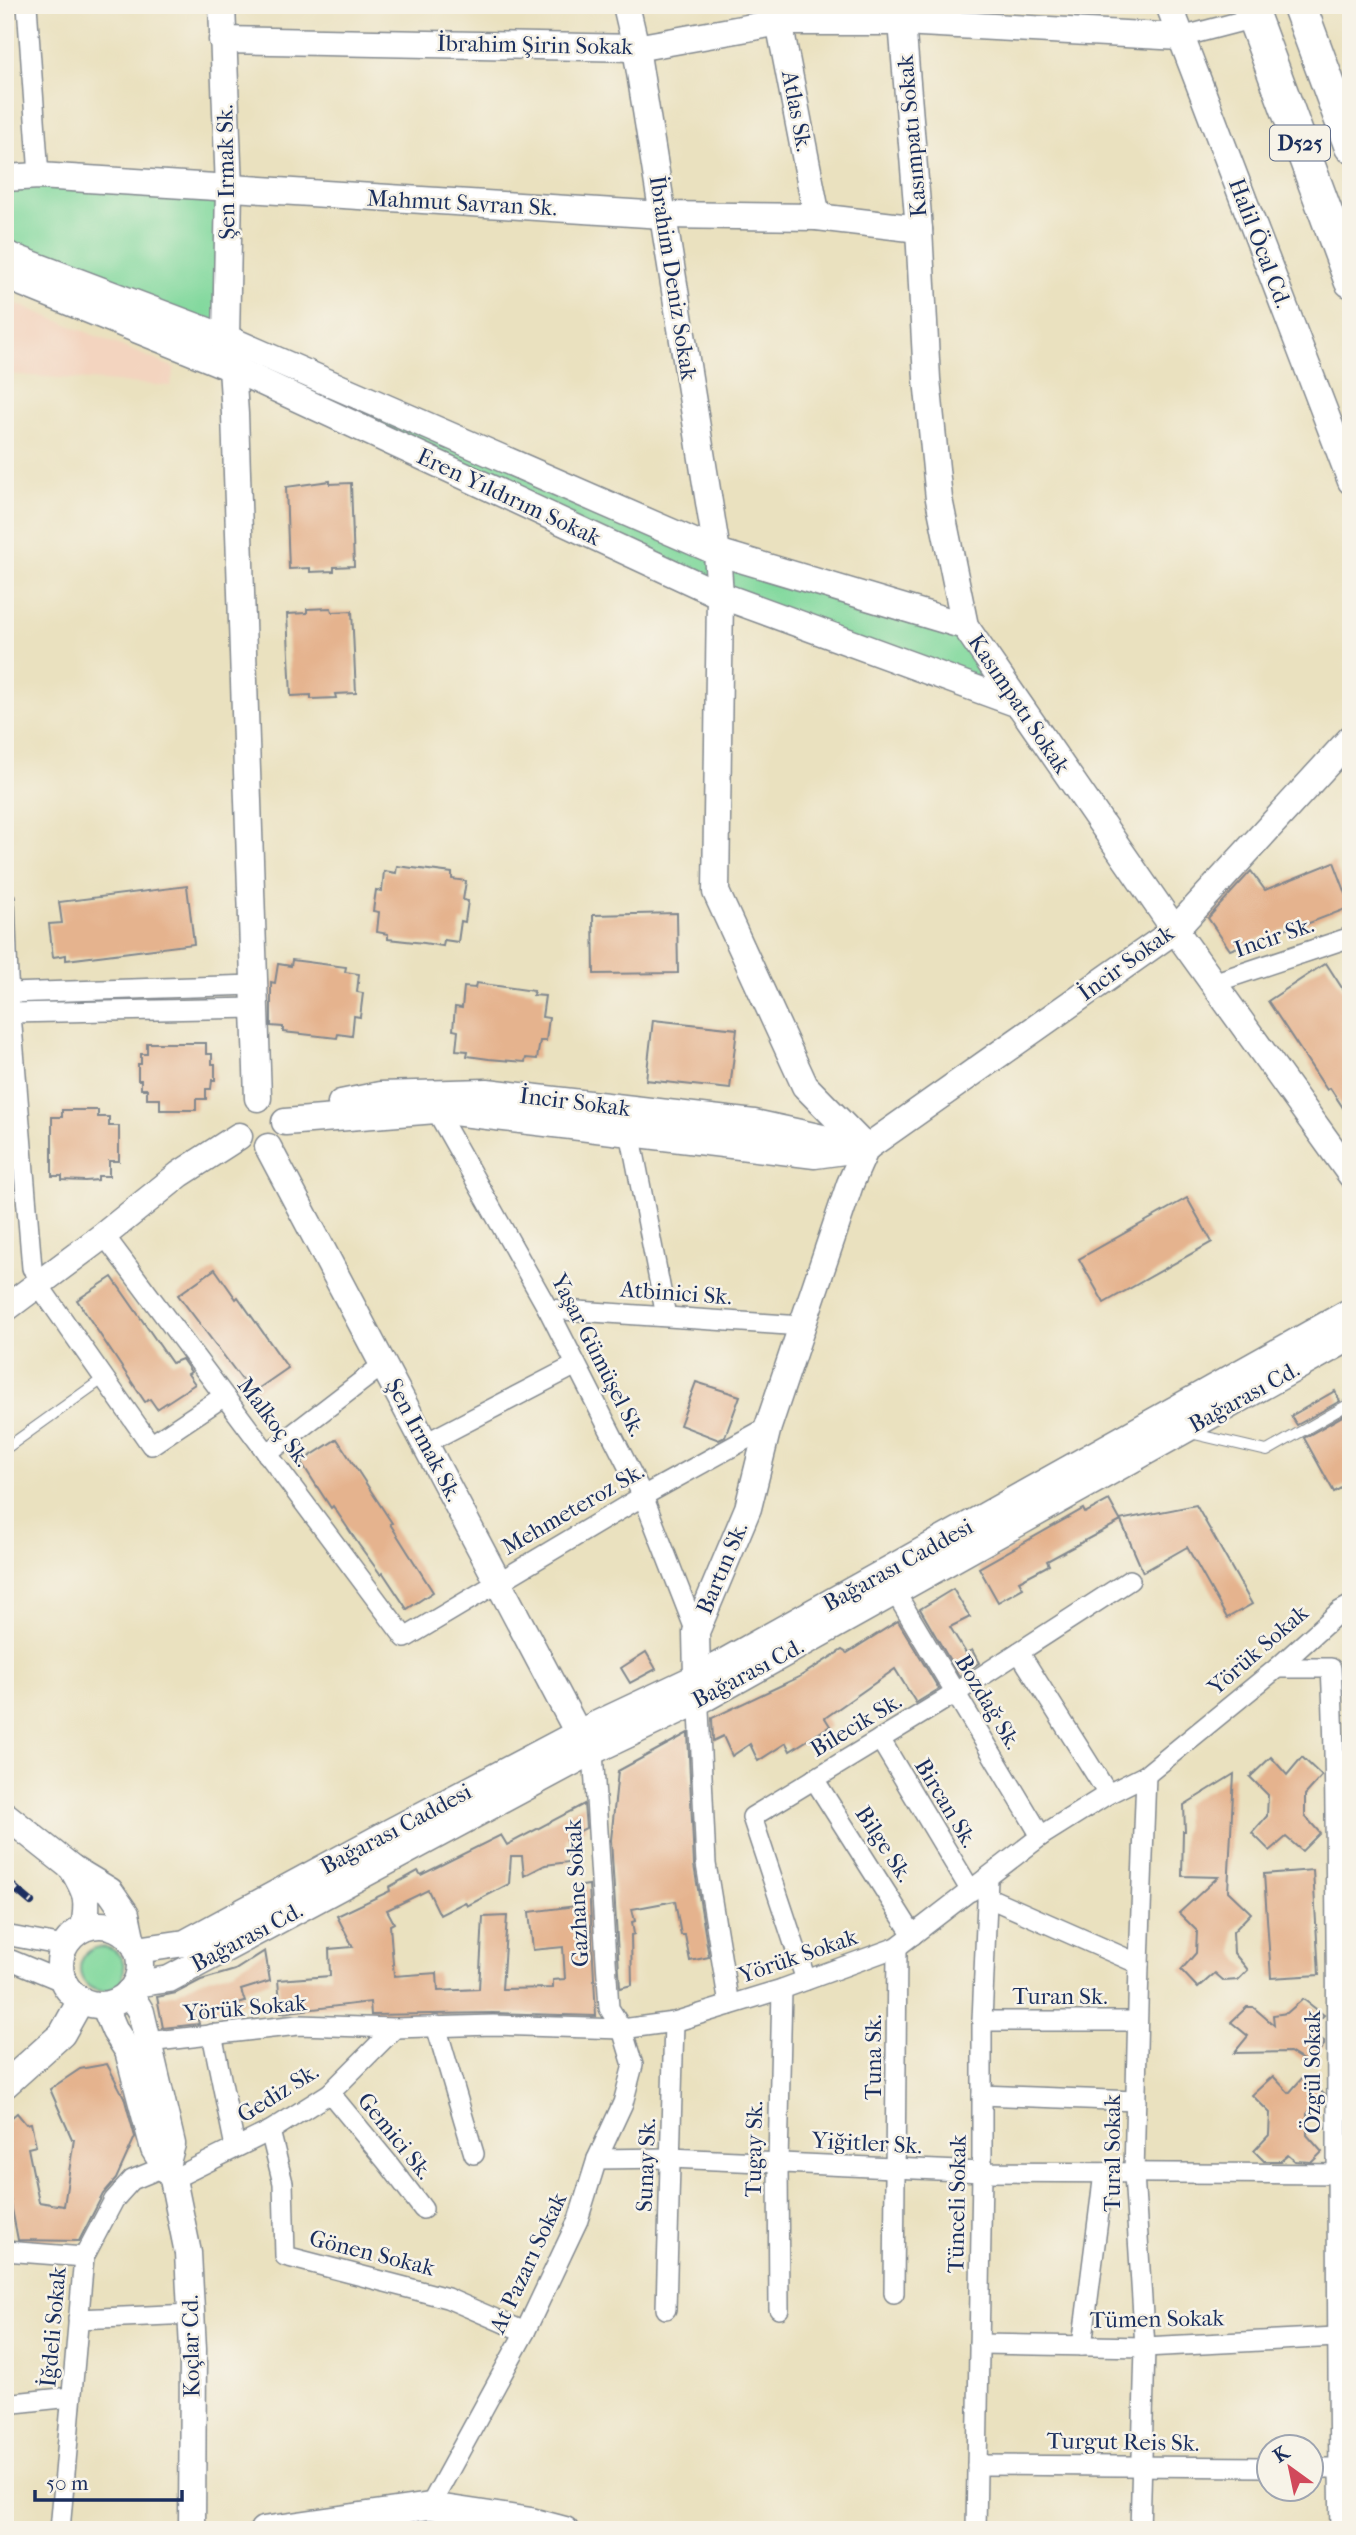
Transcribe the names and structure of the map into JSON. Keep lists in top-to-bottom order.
{
  "streets": {
    "highway": ["D525"],
    "main road": [
      "İbrahim Şirin Sokak",
      "Atlas Sk.",
      "Kasımpatı Sokak",
      "Şen Irmak Sk.",
      "Mahmut Savran Sk.",
      "Halil Öcal Cd.",
      "İbrahim Deniz Sokak",
      "Eren Yıldırım Sokak",
      "İncir Sokak",
      "Bağarası Cd.",
      "Bağarası Caddesi",
      "Bartın Sk.",
      "Koçlar Cd."
    ],
    "street": [
      "Incir Sk.",
      "Atbinici Sk.",
      "Yaşar Gümüşel Sk.",
      "Malkoç Sk.",
      "Mehmeteroz Sk.",
      "Yörük Sokak",
      "Bozdağ Sk.",
      "Bilecik Sk.",
      "Bircan Sk.",
      "Bilge Sk.",
      "Gazhane Sokak",
      "Turan Sk.",
      "Tuna Sk.",
      "Özgül Sokak",
      "Gediz Sk.",
      "Gemici Sk.",
      "Yiğitler Sk.",
      "Tugay Sk.",
      "Tural Sokak",
      "Sunay Sk.",
      "Tünceli Sokak",
      "Gönen Sokak",
      "At Pazarı Sokak",
      "Tümen Sokak",
      "İğdeli Sokak",
      "Turgut Reis Sk."
    ]
  },
  "crossings": [
    ["İbrahim Şirin Sokak", "Atlas Sk."],
    ["İbrahim Şirin Sokak", "Kasımpatı Sokak"],
    ["İbrahim Şirin Sokak", "Şen Irmak Sk."],
    ["İbrahim Şirin Sokak", "Halil Öcal Cd."],
    ["İbrahim Şirin Sokak", "İbrahim Deniz Sokak"],
    ["Atlas Sk.", "Mahmut Savran Sk."],
    ["Kasımpatı Sokak", "Mahmut Savran Sk."],
    ["Kasımpatı Sokak", "Eren Yıldırım Sokak"],
    ["Kasımpatı Sokak", "Incir Sk."],
    ["Kasımpatı Sokak", "İncir Sokak"],
    ["Şen Irmak Sk.", "Mahmut Savran Sk."],
    ["Şen Irmak Sk.", "Eren Yıldırım Sokak"],
    ["Şen Irmak Sk.", "İncir Sokak"],
    ["Şen Irmak Sk.", "Bağarası Cd."],
    ["Şen Irmak Sk.", "Mehmeteroz Sk."],
    ["Şen Irmak Sk.", "Bağarası Caddesi"],
    ["Şen Irmak Sk.", "Gazhane Sokak"],
    ["Mahmut Savran Sk.", "İbrahim Deniz Sokak"],
    ["İbrahim Deniz Sokak", "Eren Yıldırım Sokak"],
    ["İbrahim Deniz Sokak", "İncir Sokak"],
    ["İbrahim Deniz Sokak", "Bartın Sk."],
    ["İncir Sokak", "Yaşar Gümüşel Sk."],
    ["İncir Sokak", "Bartın Sk."],
    ["Atbinici Sk.", "Yaşar Gümüşel Sk."],
    ["Atbinici Sk.", "Bartın Sk."],
    ["Yaşar Gümüşel Sk.", "Mehmeteroz Sk."],
    ["Yaşar Gümüşel Sk.", "Bartın Sk."],
    ["Bağarası Cd.", "Bağarası Caddesi"],
    ["Bağarası Cd.", "Bartın Sk."],
    ["Bağarası Cd.", "Bozdağ Sk."],
    ["Bağarası Cd.", "Gazhane Sokak"],
    ["Bağarası Cd.", "Koçlar Cd."],
    ["Malkoç Sk.", "Mehmeteroz Sk."],
    ["Mehmeteroz Sk.", "Bartın Sk."],
    ["Bağarası Caddesi", "Bartın Sk."],
    ["Bağarası Caddesi", "Gazhane Sokak"],
    ["Bağarası Caddesi", "Koçlar Cd."],
    ["Bartın Sk.", "Yörük Sokak"],
    ["Yörük Sokak", "Bozdağ Sk."],
    ["Yörük Sokak", "Bilecik Sk."],
    ["Yörük Sokak", "Bircan Sk."],
    ["Yörük Sokak", "Bilge Sk."],
    ["Yörük Sokak", "Gazhane Sokak"],
    ["Yörük Sokak", "Tuna Sk."],
    ["Yörük Sokak", "Özgül Sokak"],
    ["Yörük Sokak", "Gediz Sk."],
    ["Yörük Sokak", "Tugay Sk."],
    ["Yörük Sokak", "Tural Sokak"],
    ["Yörük Sokak", "Sunay Sk."],
    ["Yörük Sokak", "Tünceli Sokak"],
    ["Yörük Sokak", "At Pazarı Sokak"],
    ["Yörük Sokak", "Koçlar Cd."],
    ["Bozdağ Sk.", "Bilecik Sk."],
    ["Bilecik Sk.", "Bircan Sk."],
    ["Bilecik Sk.", "Bilge Sk."],
    ["Bircan Sk.", "Tünceli Sokak"],
    ["Bilge Sk.", "Tuna Sk."],
    ["Gazhane Sokak", "At Pazarı Sokak"],
    ["Turan Sk.", "Tural Sokak"],
    ["Turan Sk.", "Tünceli Sokak"],
    ["Tuna Sk.", "Yiğitler Sk."],
    ["Özgül Sokak", "Yiğitler Sk."],
    ["Özgül Sokak", "Tümen Sokak"],
    ["Gediz Sk.", "Gemici Sk."],
    ["Gediz Sk.", "Gönen Sokak"],
    ["Gediz Sk.", "İğdeli Sokak"],
    ["Gediz Sk.", "Koçlar Cd."],
    ["Yiğitler Sk.", "Tugay Sk."],
    ["Yiğitler Sk.", "Tural Sokak"],
    ["Yiğitler Sk.", "Sunay Sk."],
    ["Yiğitler Sk.", "Tünceli Sokak"],
    ["Yiğitler Sk.", "At Pazarı Sokak"],
    ["Tural Sokak", "Tümen Sokak"],
    ["Tural Sokak", "Turgut Reis Sk."],
    ["Tünceli Sokak", "Tümen Sokak"],
    ["Tünceli Sokak", "Turgut Reis Sk."],
    ["Gönen Sokak", "At Pazarı Sokak"],
    ["İğdeli Sokak", "Koçlar Cd."]
  ],
  "scale_bar": "50 m",
  "north": "top left"
}
